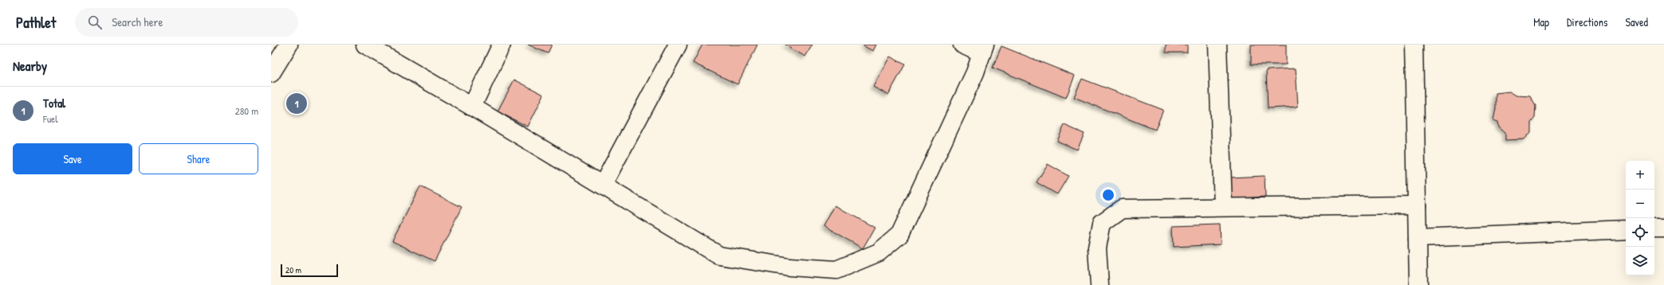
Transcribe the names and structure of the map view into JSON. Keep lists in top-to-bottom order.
{
  "scale_bar": "20 m",
  "page": {
    "header": "Pathlet",
    "search": "Search here",
    "nav": ["Map", "Directions", "Saved"],
    "heading": "Nearby",
    "list": [
      {
        "mark": "1",
        "name": "Total",
        "note": "Fuel",
        "value": "280 m"
      }
    ],
    "pins": "1",
    "buttons": ["Save", "Share"],
    "map_buttons": ["+", "−"],
    "scale": "20 m"
  }
}
